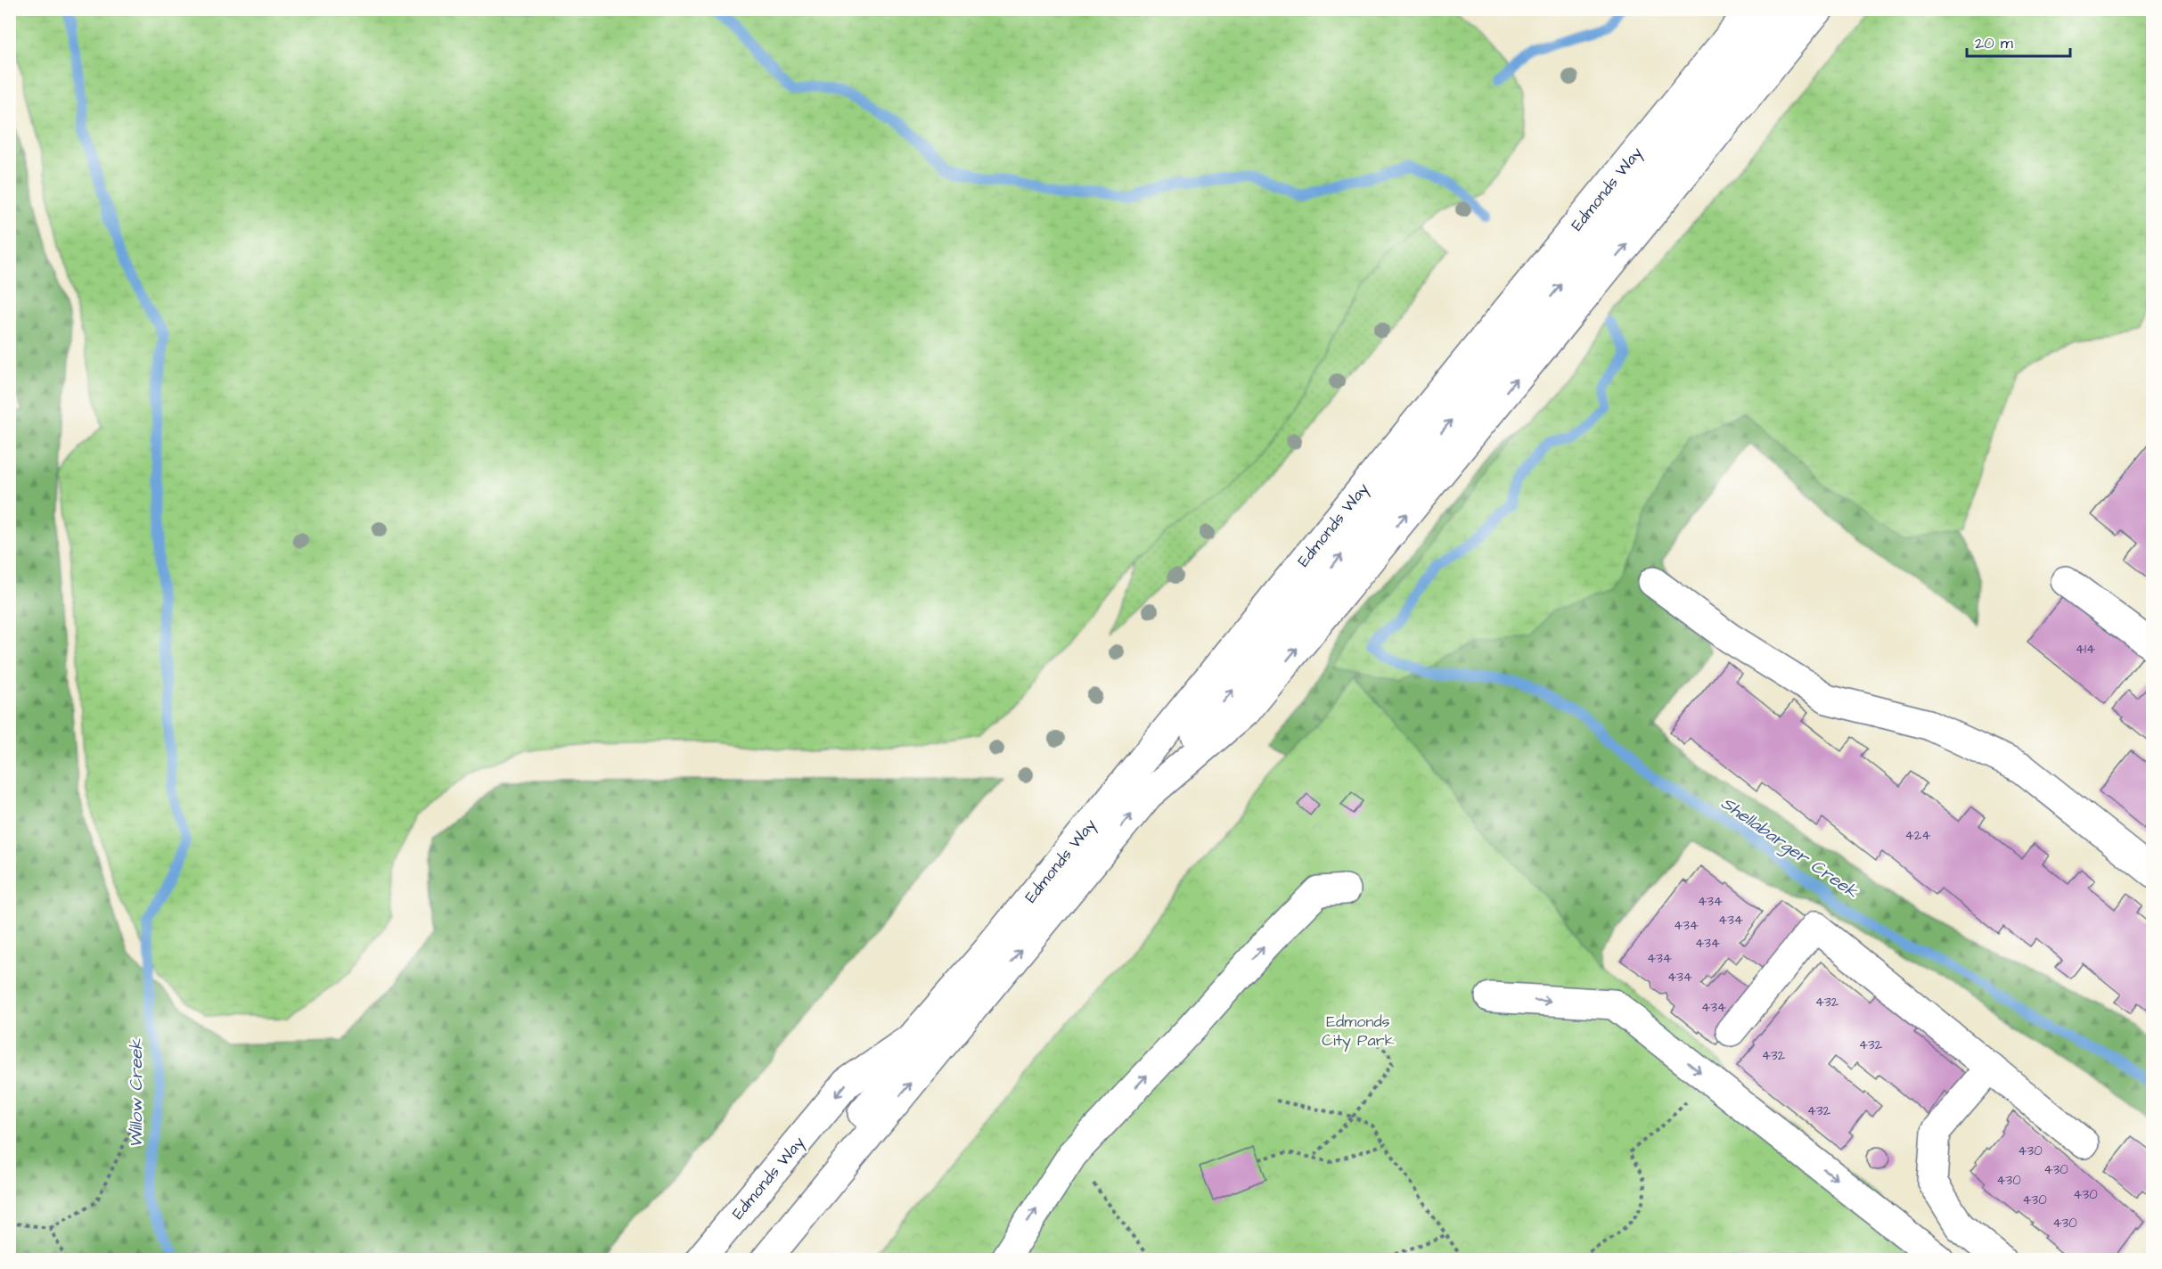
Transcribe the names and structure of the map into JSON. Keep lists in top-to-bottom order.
{
  "streets": {
    "main road": ["Edmonds Way"]
  },
  "water": ["Shellabarger Creek", "Willow Creek"],
  "parks": ["Edmonds City Park"],
  "house_numbers": [
    "414",
    "424",
    "434",
    "434",
    "434",
    "434",
    "434",
    "434",
    "432",
    "434",
    "432",
    "432",
    "432",
    "430",
    "430",
    "430",
    "430",
    "430",
    "430"
  ],
  "scale_bar": "20 m"
}
